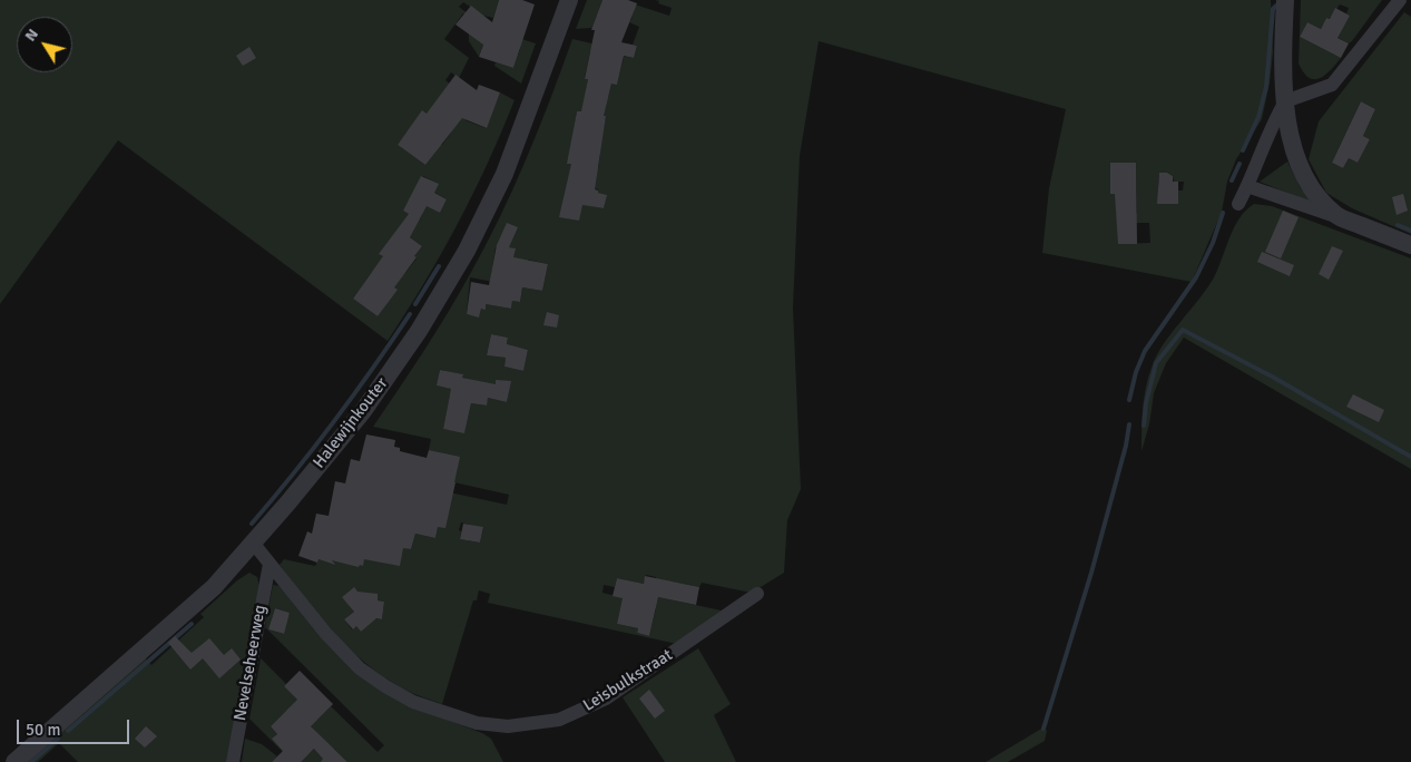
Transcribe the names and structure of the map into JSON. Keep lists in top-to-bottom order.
{
  "streets": {
    "street": ["Halewijnkouter", "Nevelseheerweg", "Leisbulkstraat"]
  },
  "crossings": [
    ["Halewijnkouter", "Leisbulkstraat"],
    ["Nevelseheerweg", "Leisbulkstraat"]
  ],
  "scale_bar": "50 m",
  "north": "top left"
}
